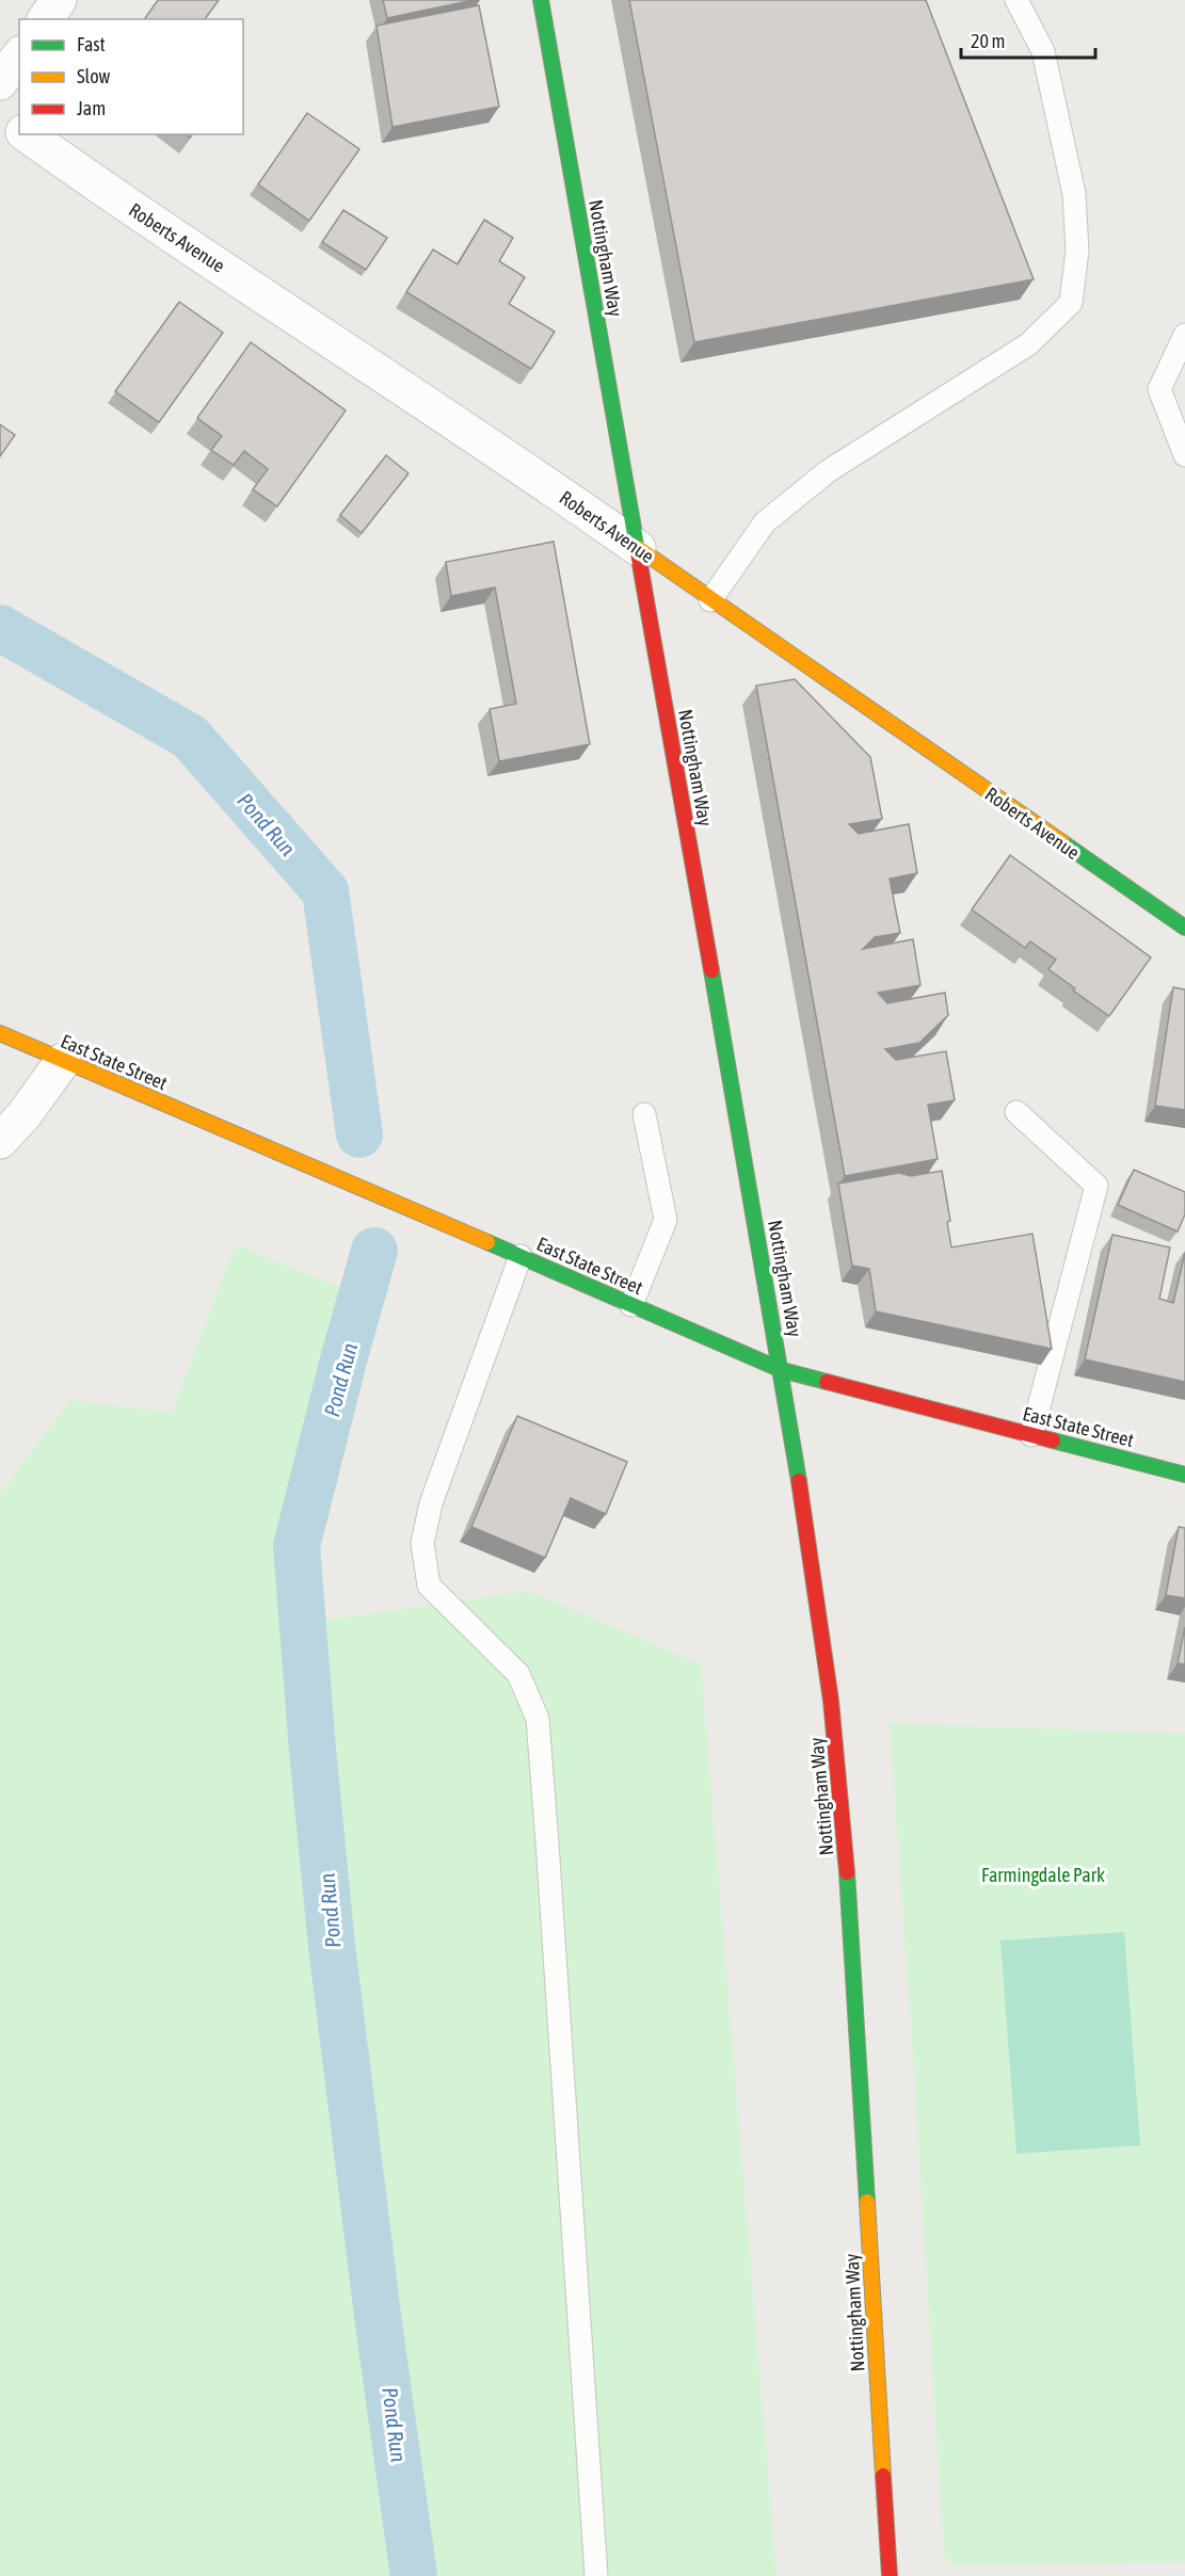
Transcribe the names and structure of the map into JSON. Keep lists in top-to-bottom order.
{
  "streets": {
    "street": ["Roberts Avenue", "Nottingham Way", "East State Street"]
  },
  "crossings": [
    ["Roberts Avenue", "Nottingham Way"],
    ["Nottingham Way", "East State Street"]
  ],
  "water": ["Pond Run"],
  "parks": ["Farmingdale Park"],
  "legend": ["Fast", "Slow", "Jam"],
  "scale_bar": "20 m"
}
